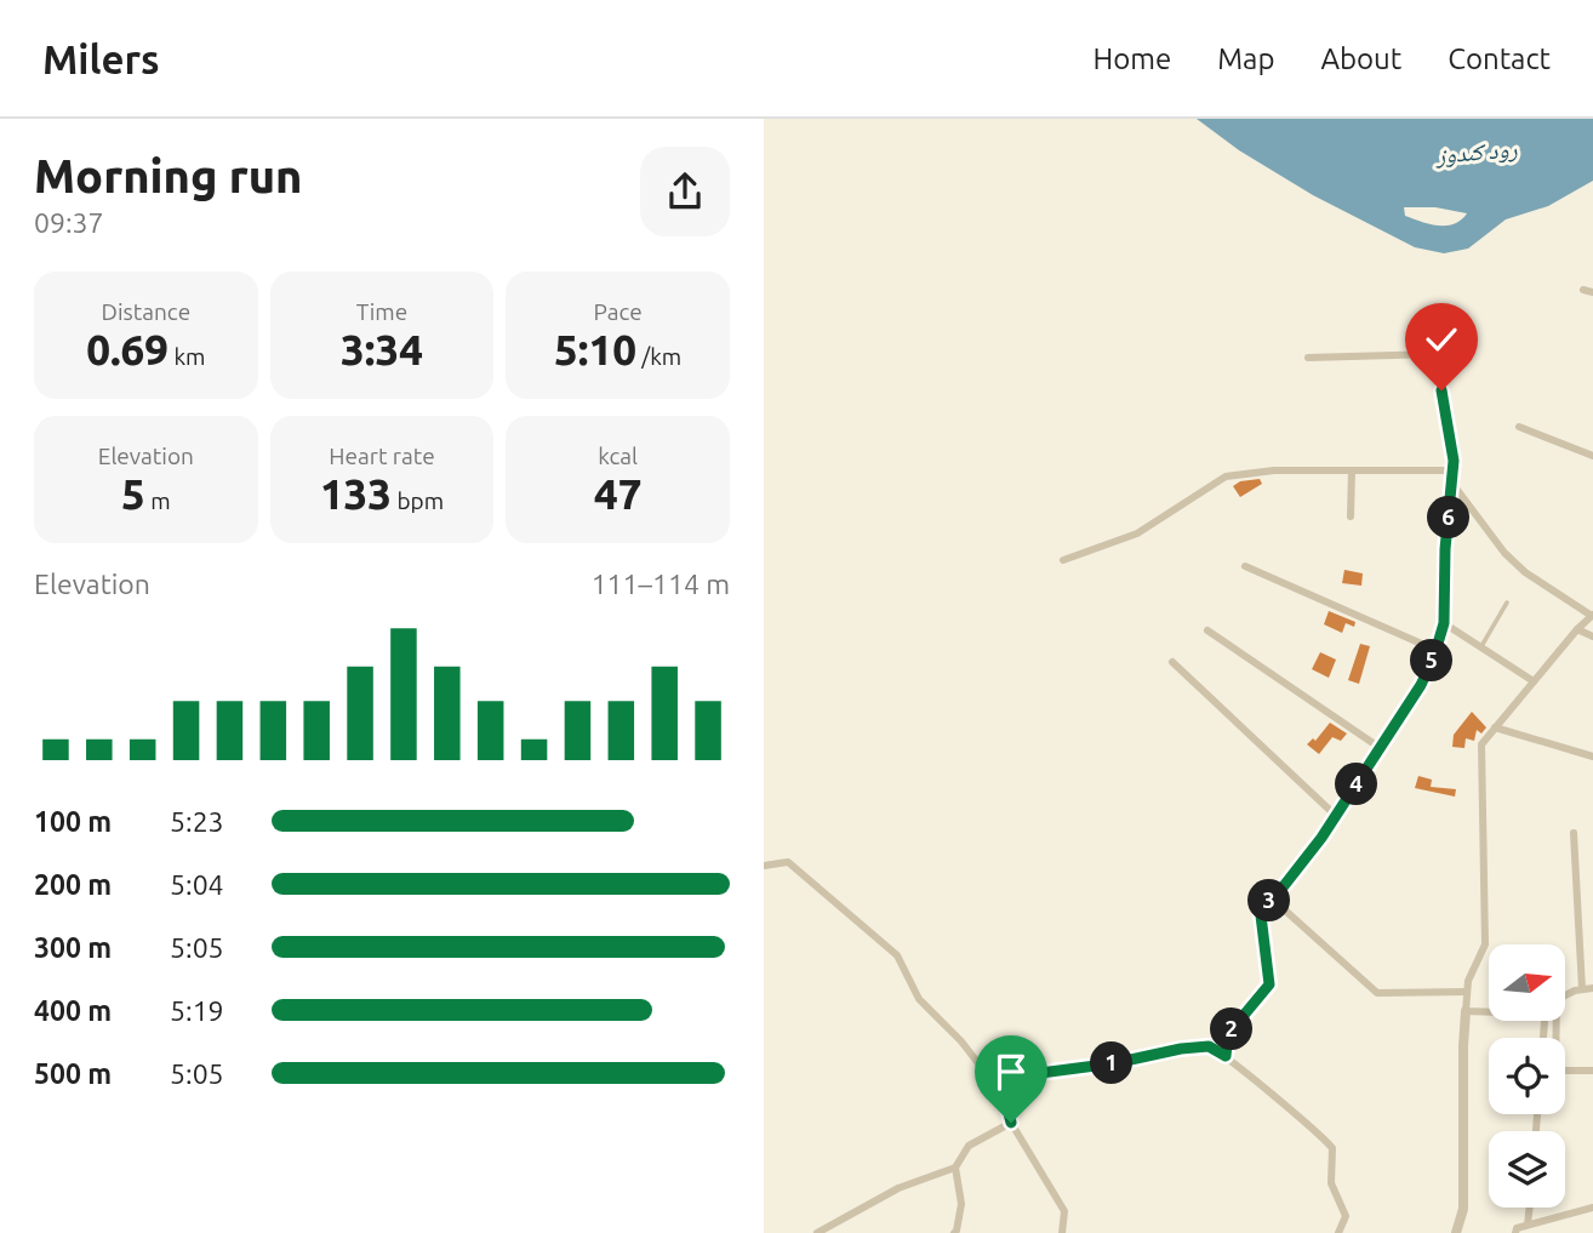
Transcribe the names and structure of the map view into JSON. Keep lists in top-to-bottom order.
{
  "water": ["رود کندوز"],
  "north": "right",
  "page": {
    "header": "Milers",
    "nav": [
      "Home",
      "Map",
      "About",
      "Contact"
    ],
    "heading": ["Morning run", "09:37"],
    "stats": [
      ["Distance", "0.69 km"],
      ["Time", "3:34"],
      ["Pace", "5:10 /km"],
      ["Elevation", "5 m"],
      ["Heart rate", "133 bpm"],
      ["kcal", "47"]
    ],
    "pins": [
      "6",
      "5",
      "4",
      "3",
      "2",
      "1"
    ],
    "chart": ["Elevation", "111–114 m"],
    "list": [
      {
        "name": "100 m",
        "note": "5:23"
      },
      {
        "name": "200 m",
        "note": "5:04"
      },
      {
        "name": "300 m",
        "note": "5:05"
      },
      {
        "name": "400 m",
        "note": "5:19"
      },
      {
        "name": "500 m",
        "note": "5:05"
      }
    ]
  }
}
